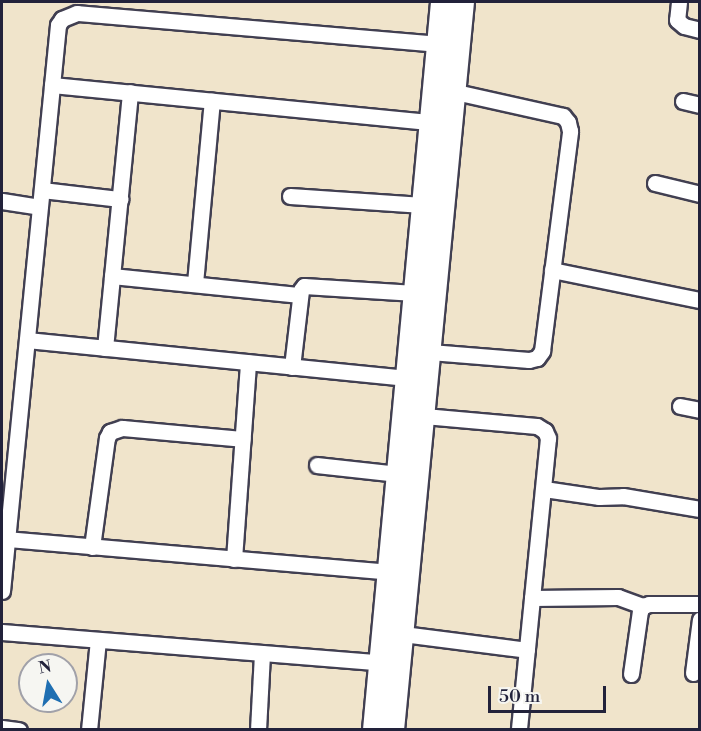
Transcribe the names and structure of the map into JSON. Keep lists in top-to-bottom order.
{
  "scale_bar": "50 m",
  "north": "top"
}
